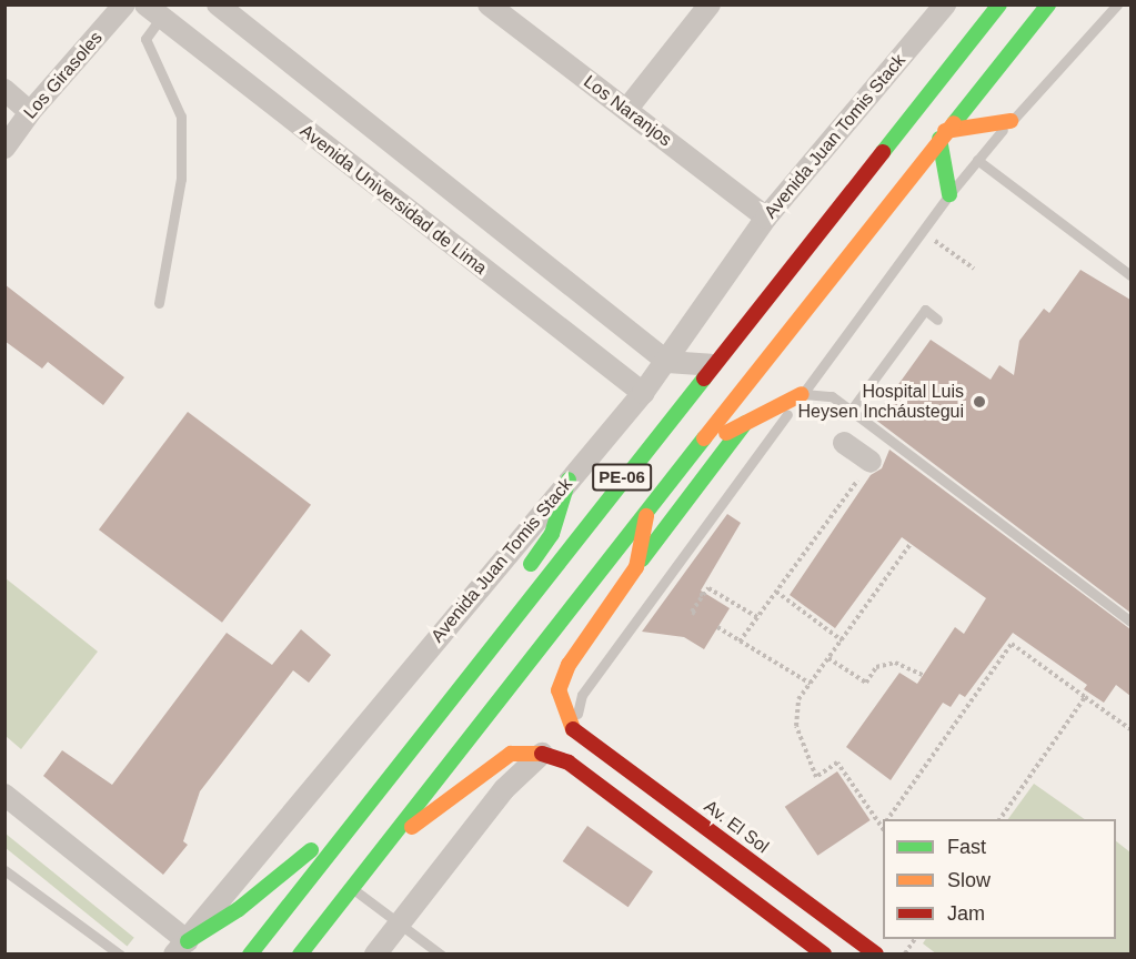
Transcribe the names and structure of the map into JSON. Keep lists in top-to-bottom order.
{
  "streets": {
    "main road": ["PE-06", "Av. El Sol"],
    "street": [
      "Los Girasoles",
      "Los Naranjos",
      "Avenida Juan Tomis Stack",
      "Avenida Universidad de Lima"
    ]
  },
  "crossings": [
    ["Los Naranjos", "Avenida Juan Tomis Stack"],
    ["Avenida Juan Tomis Stack", "Avenida Universidad de Lima"]
  ],
  "places": ["Hospital Luis Heysen Incháustegui"],
  "legend": ["Fast", "Slow", "Jam"]
}
